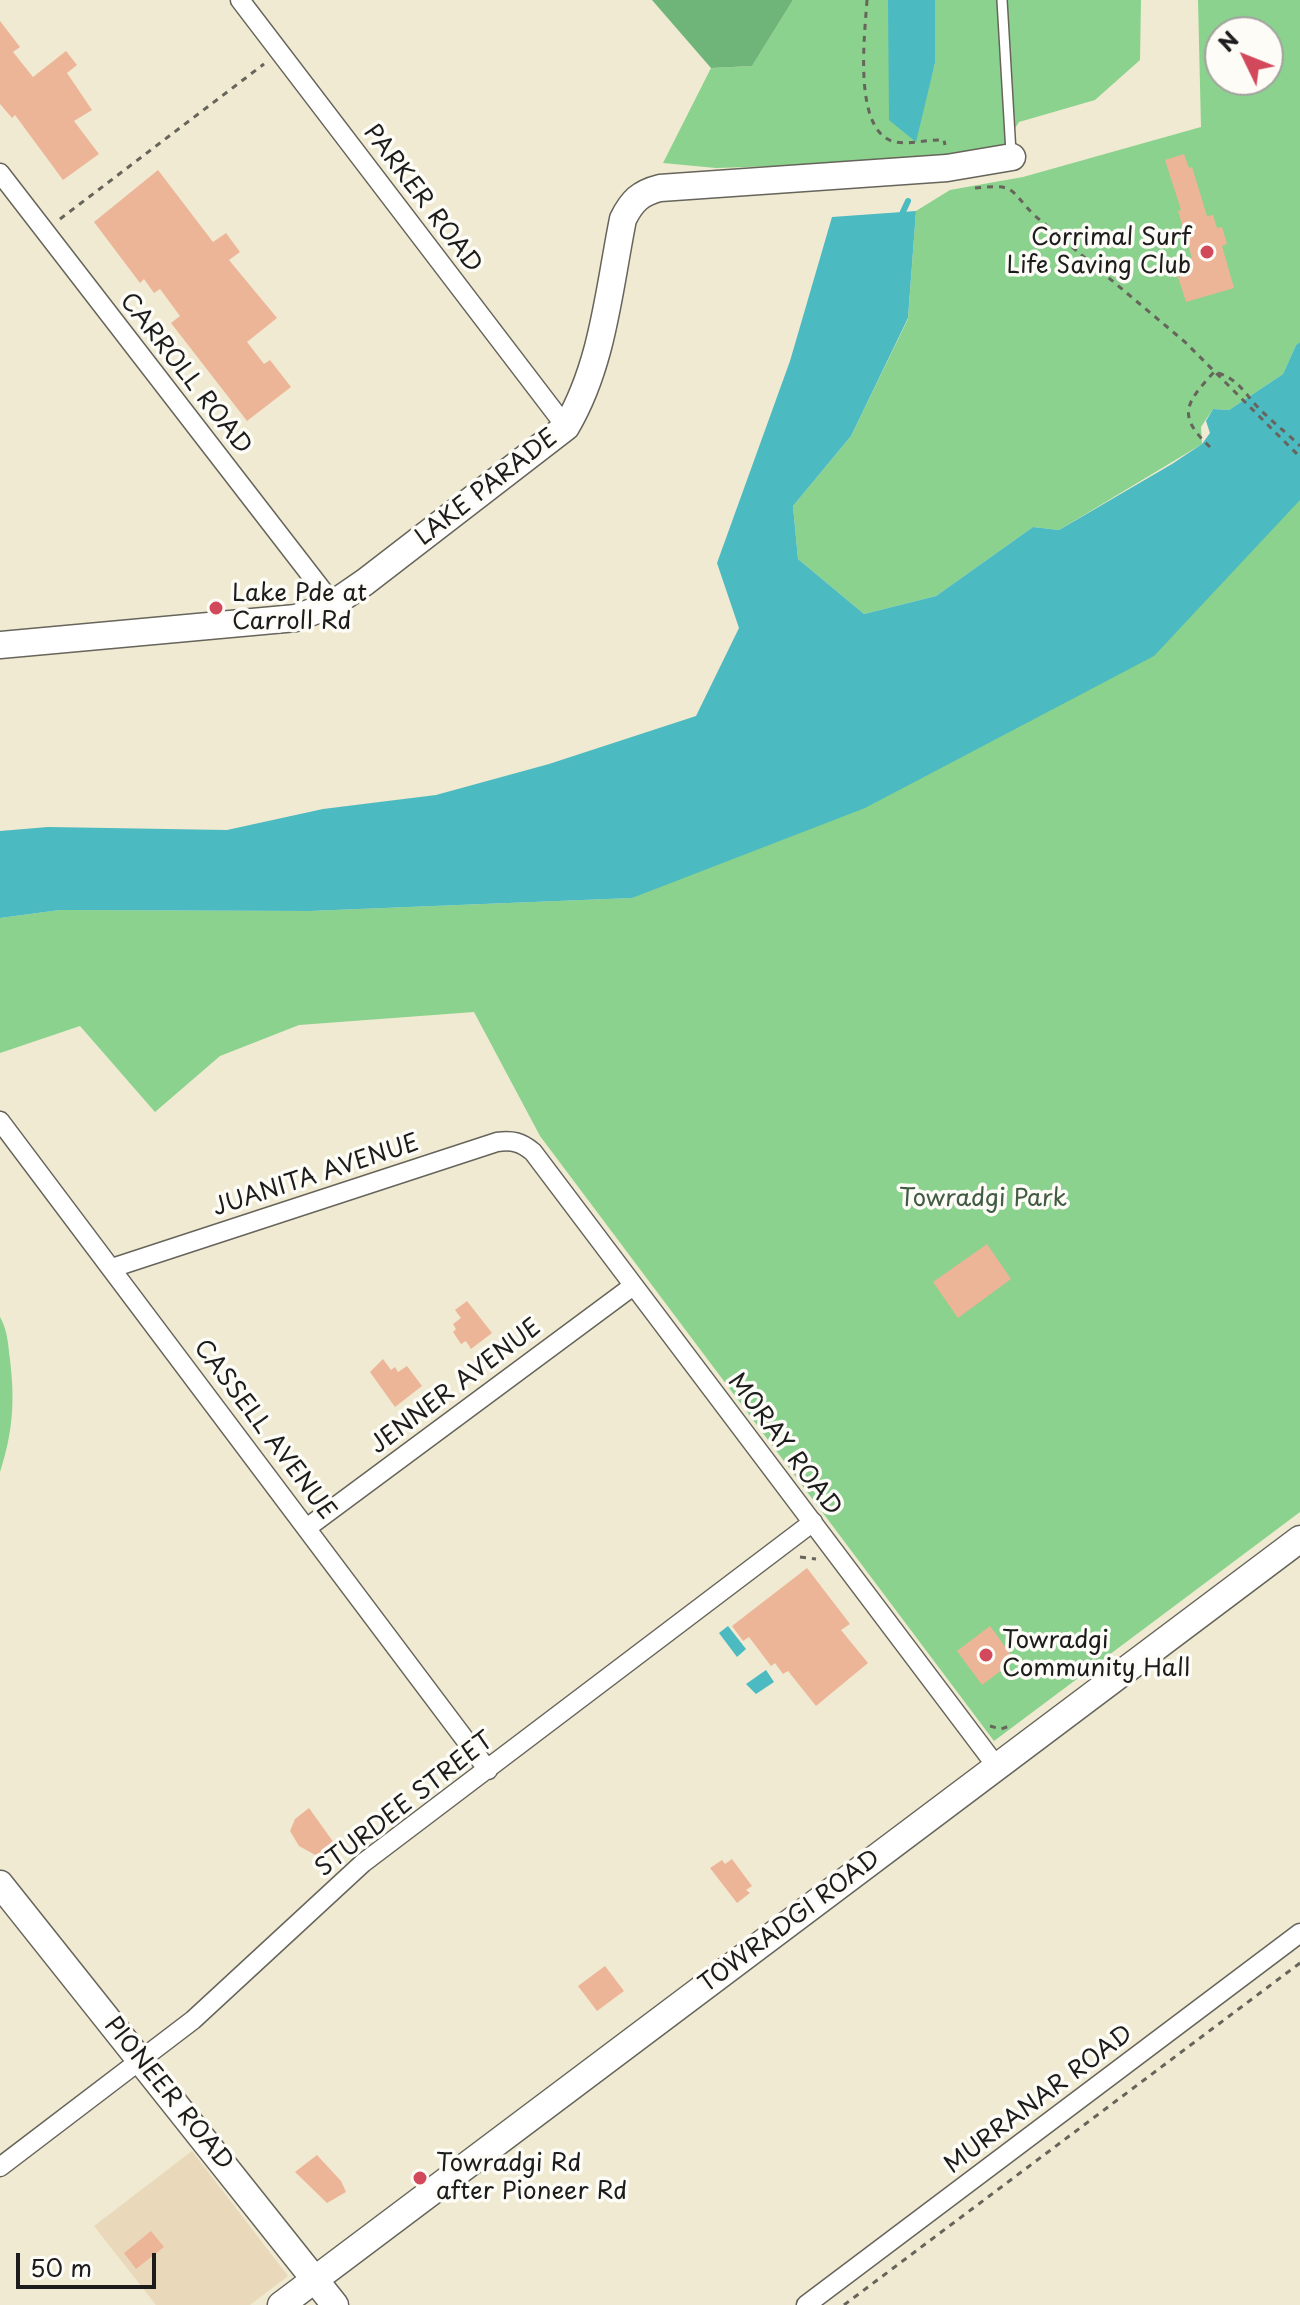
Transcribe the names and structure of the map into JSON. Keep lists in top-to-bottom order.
{
  "streets": {
    "main road": ["LAKE PARADE", "TOWRADGI ROAD", "PIONEER ROAD"],
    "street": [
      "PARKER ROAD",
      "CARROLL ROAD",
      "JUANITA AVENUE",
      "JENNER AVENUE",
      "CASSELL AVENUE",
      "MORAY ROAD",
      "STURDEE STREET",
      "MURRANAR ROAD"
    ]
  },
  "crossings": [
    ["PARKER ROAD", "LAKE PARADE"],
    ["CARROLL ROAD", "LAKE PARADE"],
    ["JUANITA AVENUE", "CASSELL AVENUE"],
    ["JUANITA AVENUE", "MORAY ROAD"],
    ["JENNER AVENUE", "CASSELL AVENUE"],
    ["JENNER AVENUE", "MORAY ROAD"],
    ["CASSELL AVENUE", "STURDEE STREET"],
    ["MORAY ROAD", "STURDEE STREET"],
    ["MORAY ROAD", "TOWRADGI ROAD"],
    ["STURDEE STREET", "PIONEER ROAD"],
    ["TOWRADGI ROAD", "PIONEER ROAD"]
  ],
  "parks": ["Towradgi Park"],
  "places": [
    "Corrimal Surf Life Saving Club",
    "Lake Pde at Carroll Rd",
    "Towradgi Community Hall",
    "Towradgi Rd after Pioneer Rd"
  ],
  "scale_bar": "50 m",
  "north": "top left"
}
